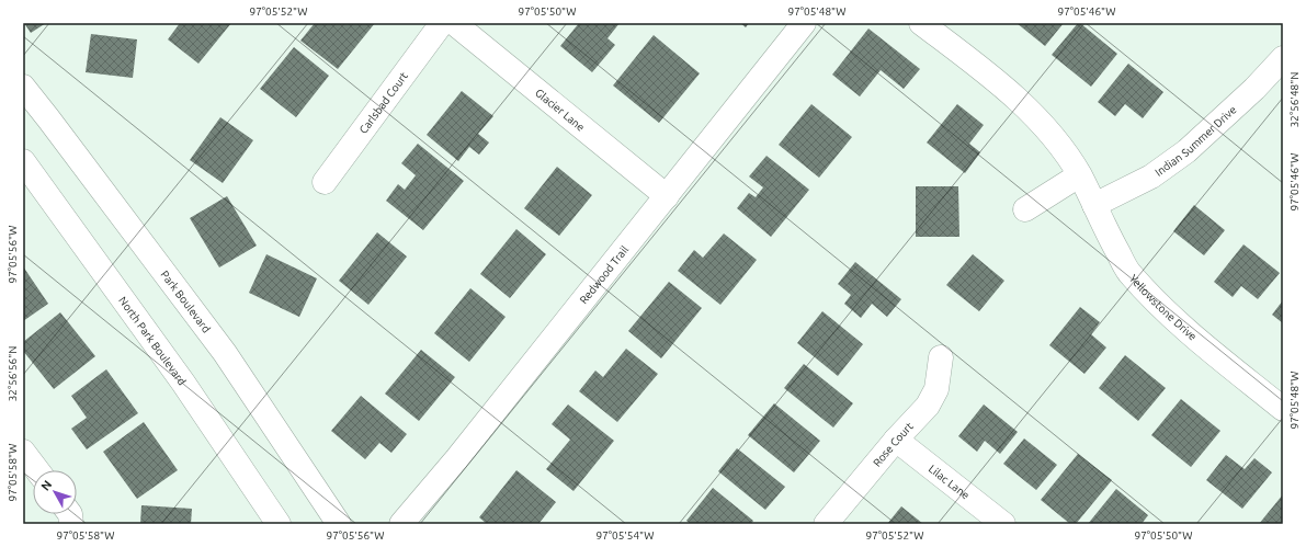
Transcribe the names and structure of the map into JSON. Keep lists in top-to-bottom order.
{
  "streets": {
    "street": [
      "Carlsbad Court",
      "Glacier Lane",
      "Indian Summer Drive",
      "Redwood Trail",
      "Park Boulevard",
      "Yellowstone Drive",
      "North Park Boulevard",
      "Rose Court",
      "Lilac Lane"
    ]
  },
  "crossings": [
    ["Glacier Lane", "Redwood Trail"],
    ["Indian Summer Drive", "Yellowstone Drive"],
    ["Rose Court", "Lilac Lane"]
  ],
  "north": "top left",
  "coordinates": [
    "97°05'52\"W",
    "97°05'50\"W",
    "97°05'48\"W",
    "97°05'46\"W",
    "32°56'48\"N",
    "97°05'56\"W",
    "32°56'56\"N",
    "97°05'58\"W",
    "97°05'54\"W"
  ]
}
